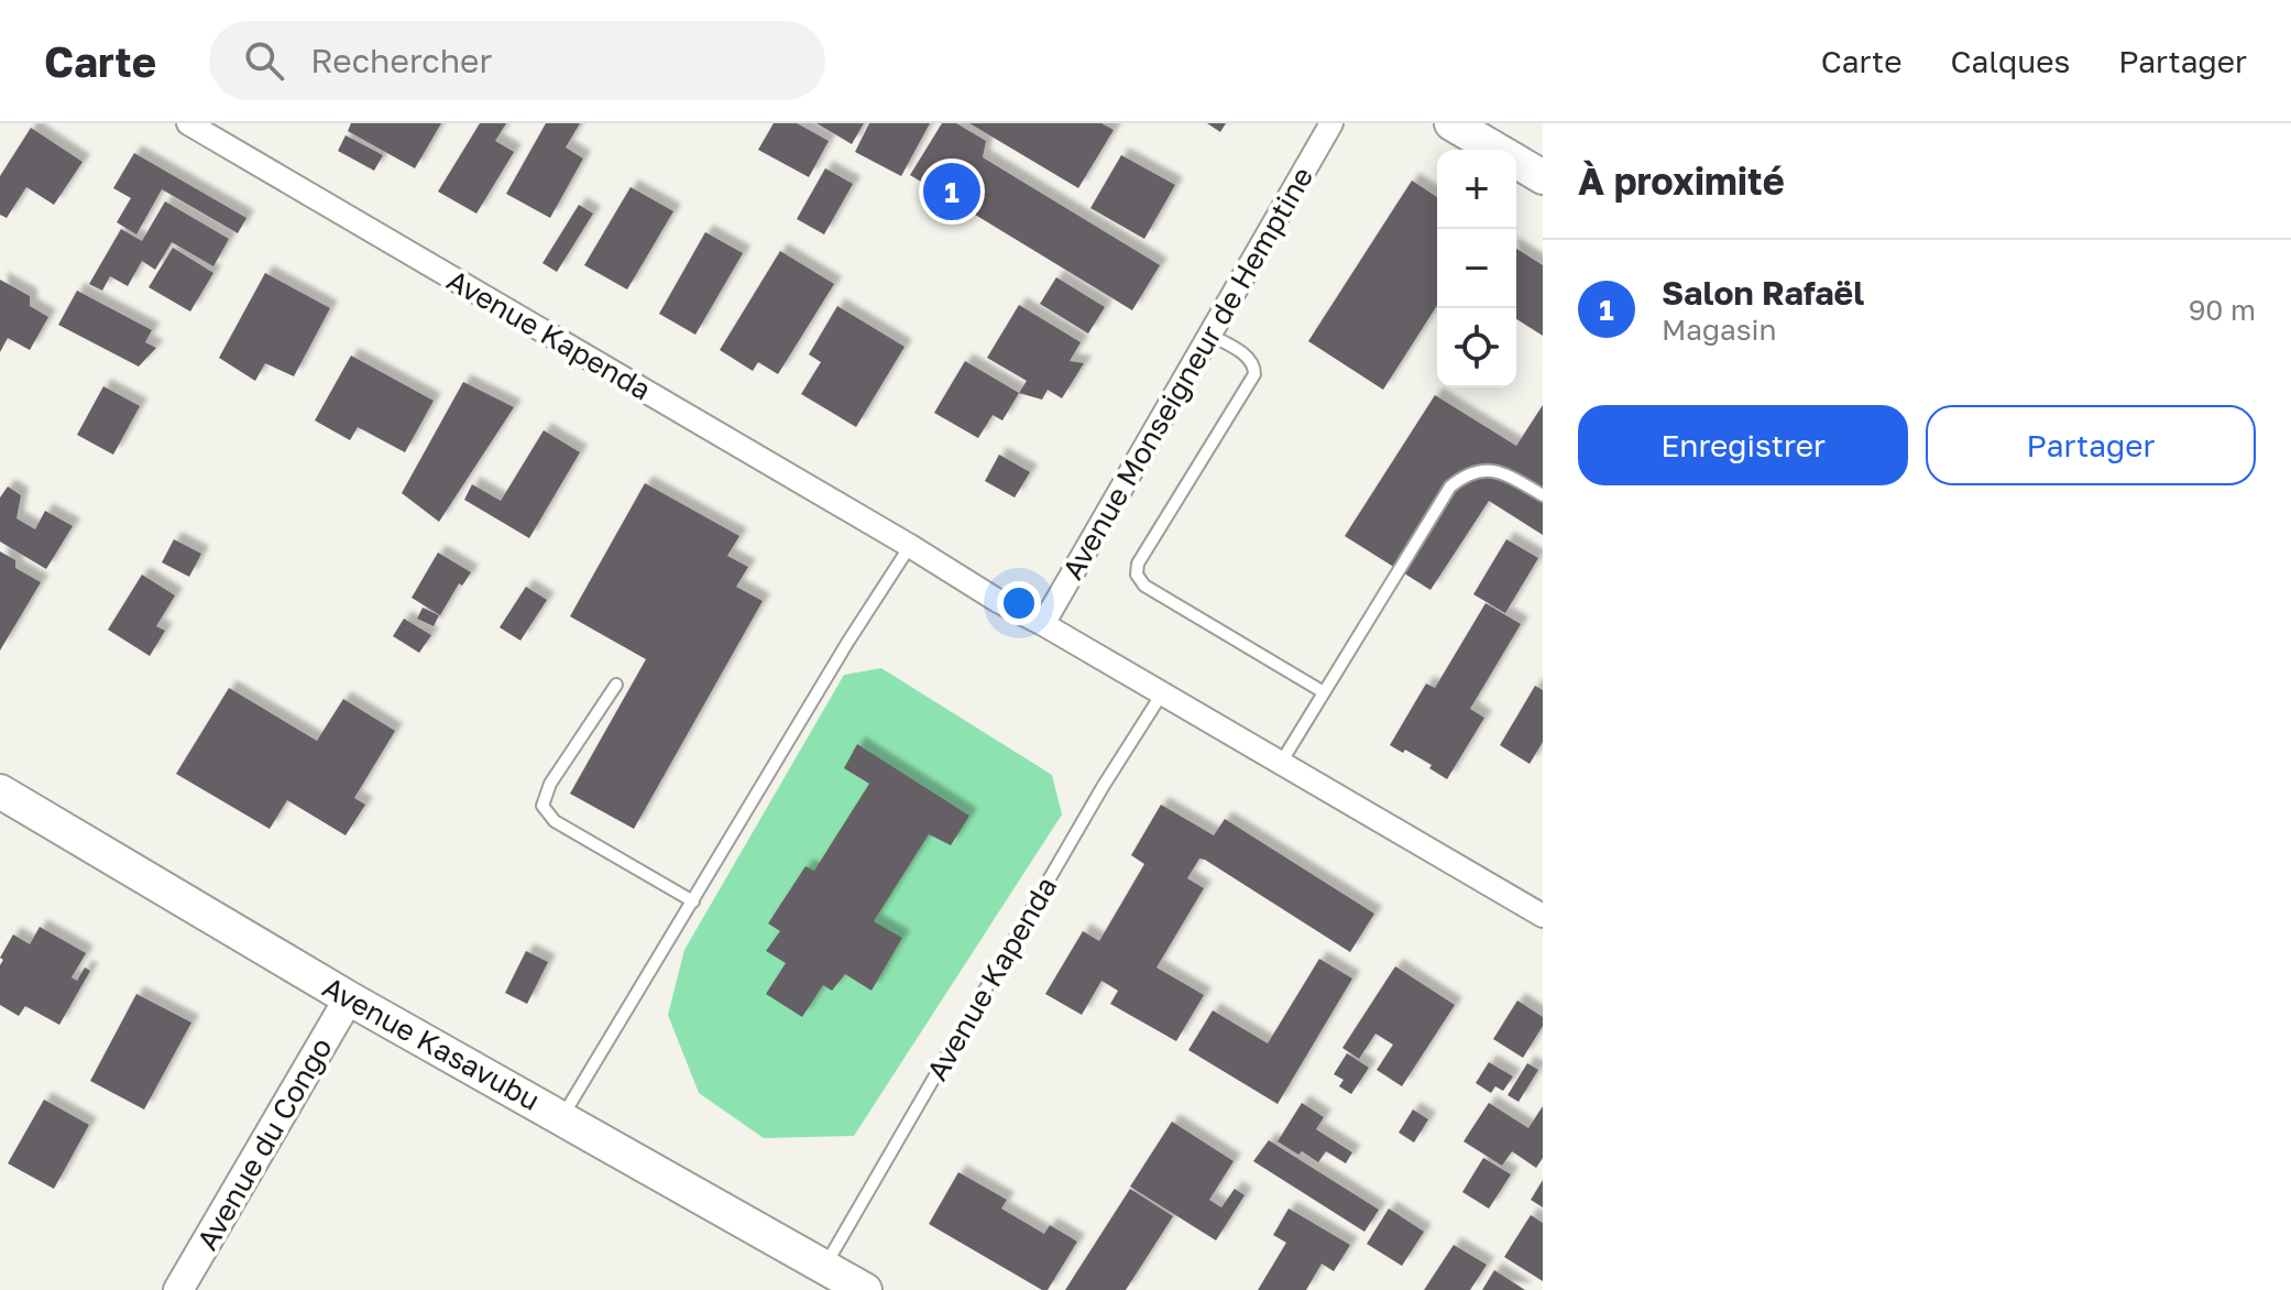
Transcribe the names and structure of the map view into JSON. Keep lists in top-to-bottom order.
{
  "streets": {
    "main road": ["Avenue Kasavubu"],
    "street": ["Avenue Kapenda", "Avenue Monseigneur de Hemptine", "Avenue du Congo"]
  },
  "crossings": [
    ["Avenue Kapenda", "Avenue Monseigneur de Hemptine"],
    ["Avenue Kapenda", "Avenue Kasavubu"],
    ["Avenue Kasavubu", "Avenue du Congo"]
  ],
  "page": {
    "header": "Carte",
    "search": "Rechercher",
    "nav": ["Carte", "Calques", "Partager"],
    "heading": "À proximité",
    "map_buttons": ["+", "−"],
    "pins": "1",
    "list": [
      {
        "mark": "1",
        "name": "Salon Rafaël",
        "note": "Magasin",
        "value": "90 m"
      }
    ],
    "buttons": ["Enregistrer", "Partager"]
  }
}
